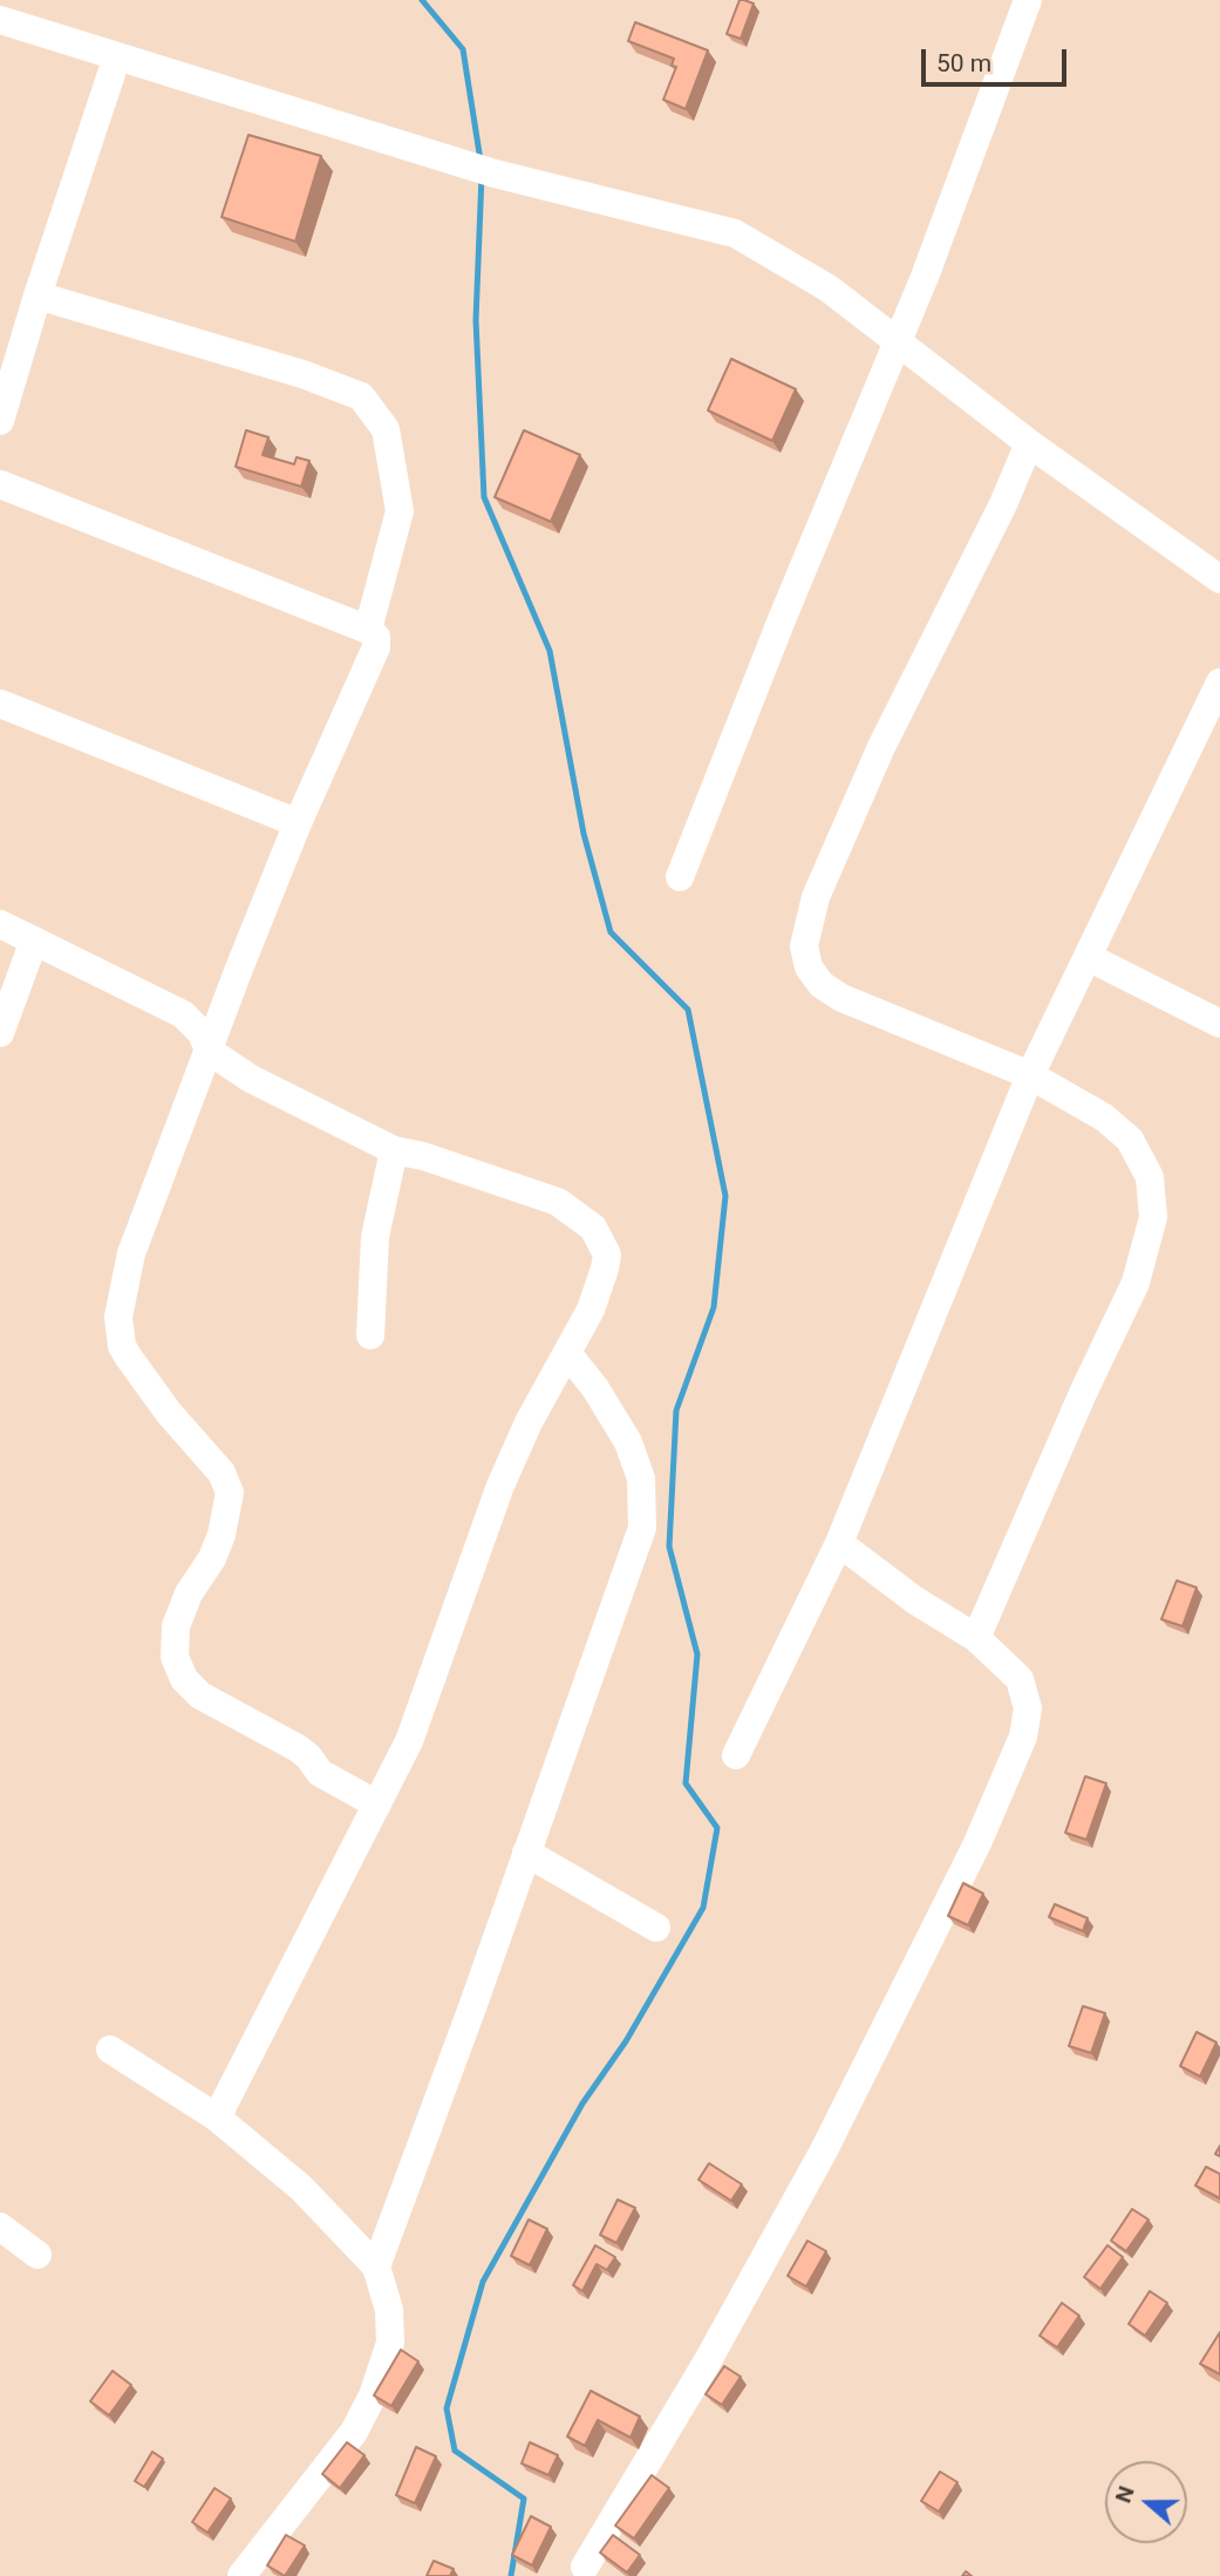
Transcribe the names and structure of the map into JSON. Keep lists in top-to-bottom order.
{
  "scale_bar": "50 m",
  "north": "left"
}
